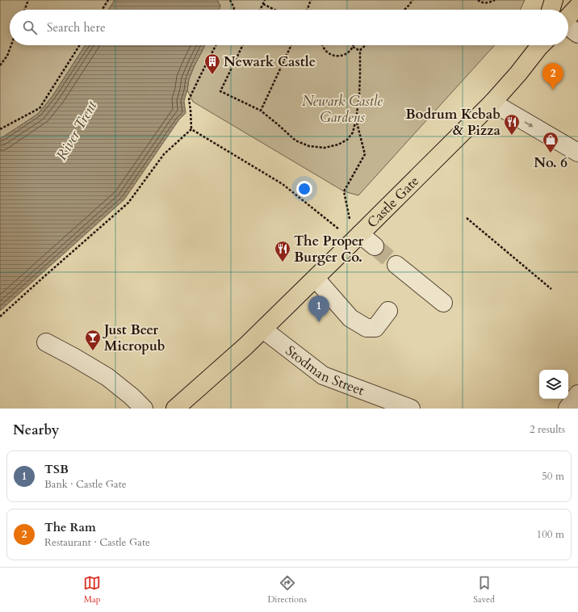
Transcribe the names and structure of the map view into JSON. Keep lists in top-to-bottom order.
{
  "streets": {
    "main road": ["Castle Gate"],
    "street": ["Stodman Street"]
  },
  "crossings": [
    ["Castle Gate", "Stodman Street"]
  ],
  "water": ["River Trent"],
  "parks": ["Newark Castle Gardens"],
  "places": {
    "building": ["Newark Castle"],
    "restaurant": ["Bodrum Kebab & Pizza", "The Proper Burger Co."],
    "shop": ["No. 6"],
    "bar": ["Just Beer Micropub"]
  },
  "page": {
    "search": "Search here",
    "pins": ["2", "1"],
    "heading": ["Nearby", "2 results"],
    "list": [
      {
        "mark": "1",
        "name": "TSB",
        "note": "Bank · Castle Gate",
        "value": "50 m"
      },
      {
        "mark": "2",
        "name": "The Ram",
        "note": "Restaurant · Castle Gate",
        "value": "100 m"
      }
    ],
    "nav": ["Map", "Directions", "Saved"]
  }
}
